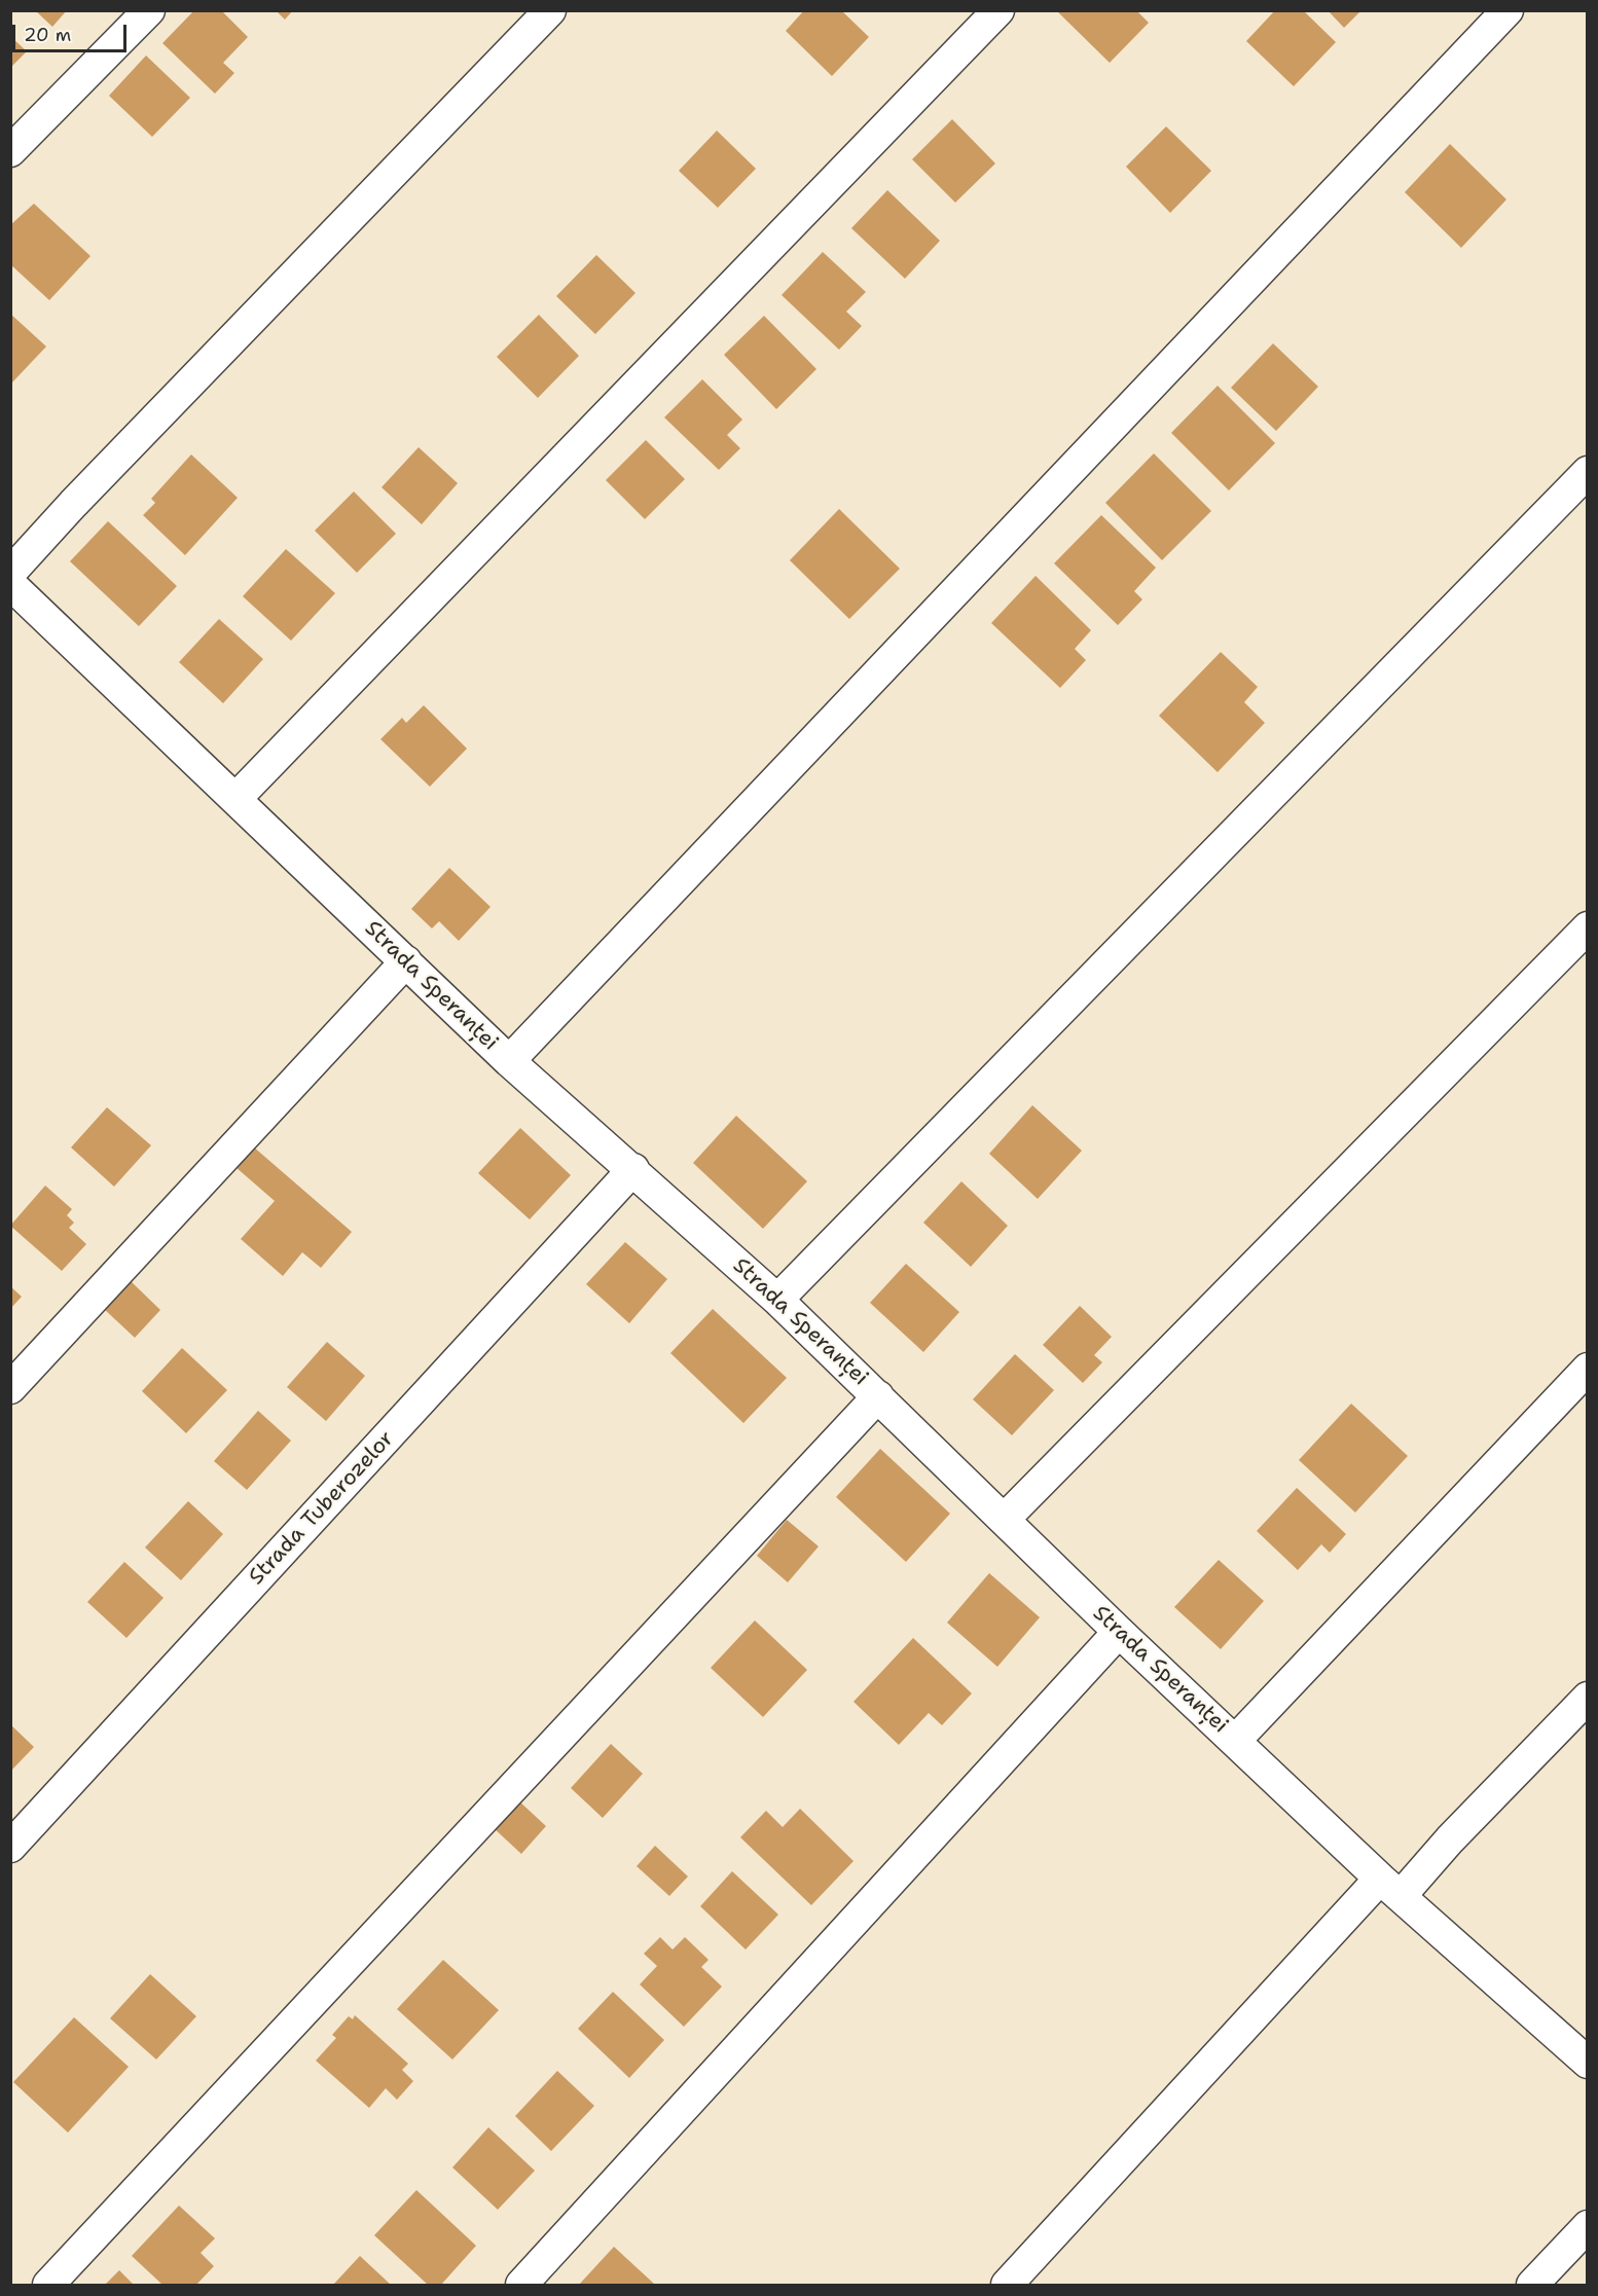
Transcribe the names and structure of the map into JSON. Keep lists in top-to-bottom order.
{
  "streets": {
    "street": ["Strada Speranței", "Strada Tuberozelor"]
  },
  "crossings": [
    ["Strada Speranței", "Strada Tuberozelor"]
  ],
  "scale_bar": "20 m"
}
